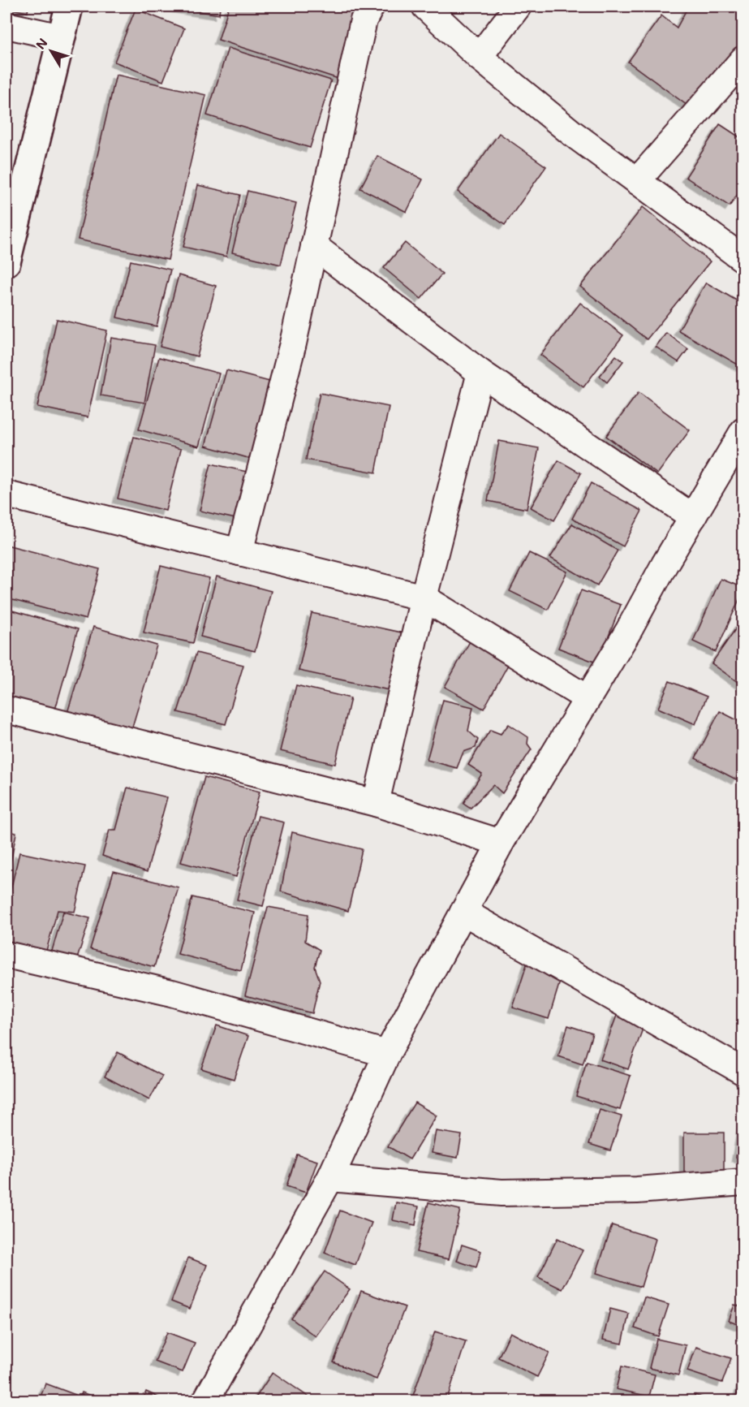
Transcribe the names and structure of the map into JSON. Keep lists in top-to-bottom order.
{
  "north": "top left"
}
